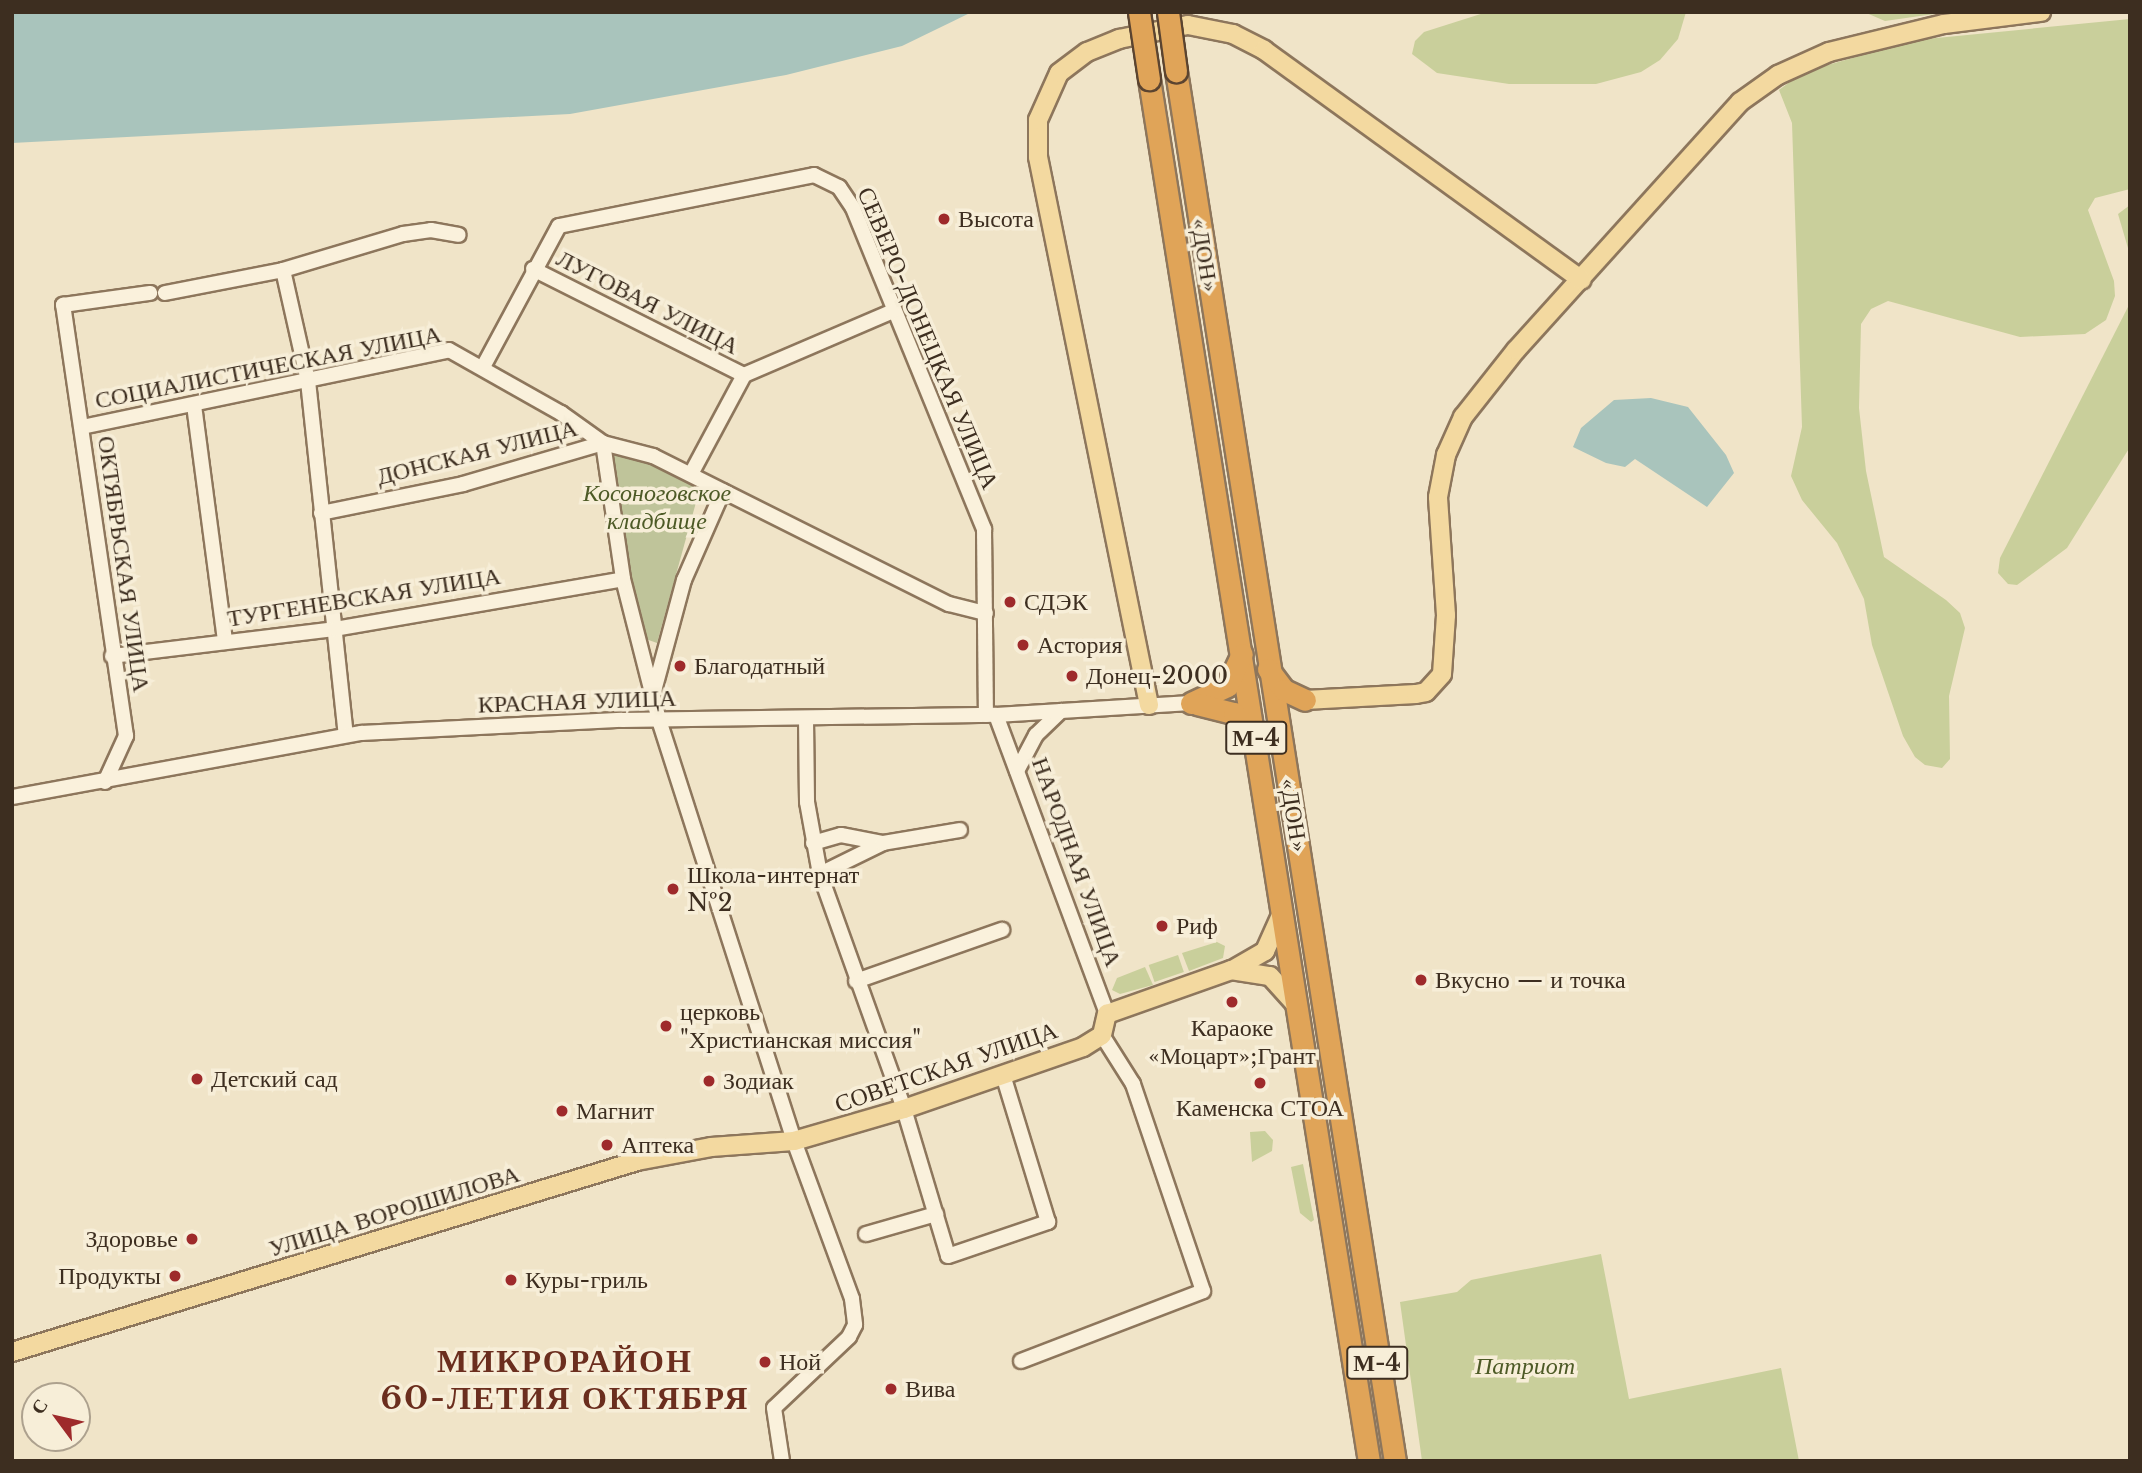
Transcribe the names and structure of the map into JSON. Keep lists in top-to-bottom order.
{
  "streets": {
    "highway": ["«ДОН»", "М-4"],
    "main road": ["СОВЕТСКАЯ УЛИЦА", "УЛИЦА ВОРОШИЛОВА"],
    "street": [
      "ЛУГОВАЯ УЛИЦА",
      "СЕВЕРО-ДОНЕЦКАЯ УЛИЦА",
      "СОЦИАЛИСТИЧЕСКАЯ УЛИЦА",
      "ДОНСКАЯ УЛИЦА",
      "ОКТЯБРЬСКАЯ УЛИЦА",
      "ТУРГЕНЕВСКАЯ УЛИЦА",
      "КРАСНАЯ УЛИЦА",
      "НАРОДНАЯ УЛИЦА"
    ]
  },
  "crossings": [
    ["«ДОН»", "СОВЕТСКАЯ УЛИЦА"],
    ["ЛУГОВАЯ УЛИЦА", "СЕВЕРО-ДОНЕЦКАЯ УЛИЦА"],
    ["СЕВЕРО-ДОНЕЦКАЯ УЛИЦА", "СОЦИАЛИСТИЧЕСКАЯ УЛИЦА"],
    ["СЕВЕРО-ДОНЕЦКАЯ УЛИЦА", "КРАСНАЯ УЛИЦА"],
    ["СЕВЕРО-ДОНЕЦКАЯ УЛИЦА", "НАРОДНАЯ УЛИЦА"],
    ["СОЦИАЛИСТИЧЕСКАЯ УЛИЦА", "ДОНСКАЯ УЛИЦА"],
    ["СОЦИАЛИСТИЧЕСКАЯ УЛИЦА", "ОКТЯБРЬСКАЯ УЛИЦА"],
    ["ОКТЯБРЬСКАЯ УЛИЦА", "ТУРГЕНЕВСКАЯ УЛИЦА"],
    ["ОКТЯБРЬСКАЯ УЛИЦА", "КРАСНАЯ УЛИЦА"],
    ["КРАСНАЯ УЛИЦА", "НАРОДНАЯ УЛИЦА"],
    ["НАРОДНАЯ УЛИЦА", "СОВЕТСКАЯ УЛИЦА"],
    ["СОВЕТСКАЯ УЛИЦА", "УЛИЦА ВОРОШИЛОВА"]
  ],
  "districts": ["МИКРОРАЙОН 60-ЛЕТИЯ ОКТЯБРЯ"],
  "parks": ["Косоноговское кладбище", "Патриот"],
  "places": [
    "Высота",
    "СДЭК",
    "Астория",
    "Благодатный",
    "Донец-2000",
    "Школа-интернат №2",
    "Риф",
    "Вкусно — и точка",
    "Караоке «Моцарт»;Грант",
    "церковь \"Христианская миссия\"",
    "Детский сад",
    "Зодиак",
    "Каменска СТОА",
    "Магнит",
    "Аптека",
    "Здоровье",
    "Продукты",
    "Куры-гриль",
    "Ной",
    "Вива"
  ],
  "north": "top left"
}
